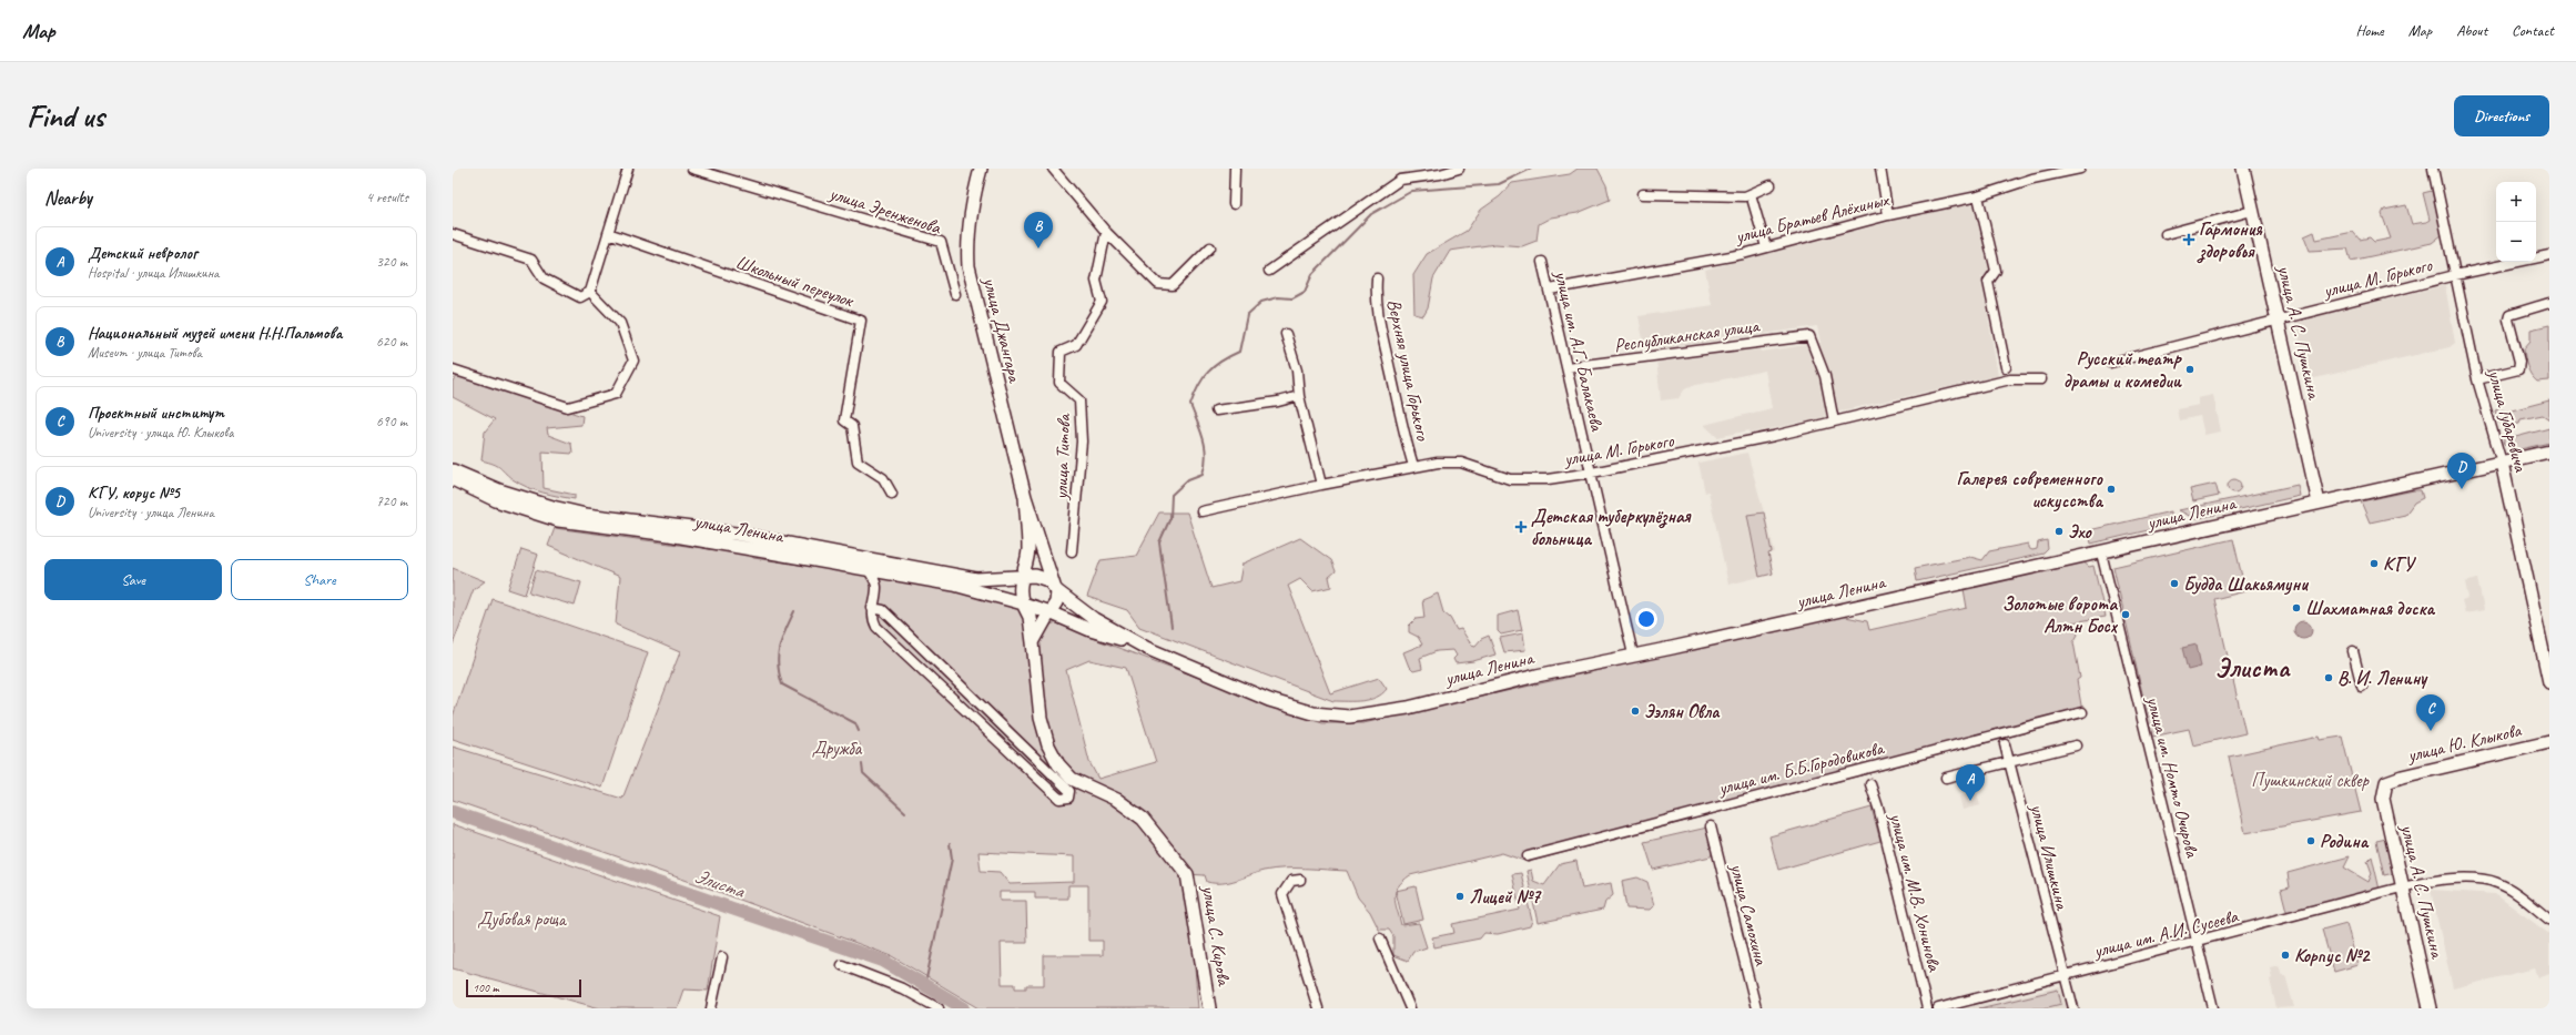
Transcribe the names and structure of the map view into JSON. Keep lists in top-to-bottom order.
{
  "streets": {
    "main road": [
      "улица Джангара",
      "улица А. С. Пушкина",
      "улица Губаревича",
      "улица Ленина",
      "улица Ю. Клыкова",
      "улица С. Кирова"
    ],
    "street": [
      "улица Эренженова",
      "улица Братьев Алёхиных",
      "улица М. Горького",
      "Школьный переулок",
      "Республиканская улица",
      "улица им. А.Г. Балакаева",
      "Верхняя улица Горького",
      "улица Титова",
      "улица им. Б.Б.Городовикова",
      "улица им. Номто Очирова",
      "улица Илишкина",
      "улица им. М.В. Хонинова",
      "улица Самохина",
      "улица им. А.И. Сусеева"
    ]
  },
  "crossings": [
    ["улица Братьев Алёхиных", "улица им. А.Г. Балакаева"],
    ["улица М. Горького", "улица А. С. Пушкина"],
    ["улица М. Горького", "Республиканская улица"],
    ["улица М. Горького", "улица им. А.Г. Балакаева"],
    ["улица М. Горького", "Верхняя улица Горького"],
    ["улица М. Горького", "улица Губаревича"],
    ["улица Джангара", "улица Ленина"],
    ["улица Джангара", "улица С. Кирова"],
    ["улица А. С. Пушкина", "улица Ленина"],
    ["улица А. С. Пушкина", "улица Ю. Клыкова"],
    ["улица А. С. Пушкина", "улица им. А.И. Сусеева"],
    ["Республиканская улица", "улица им. А.Г. Балакаева"],
    ["улица им. А.Г. Балакаева", "улица Ленина"],
    ["улица Губаревича", "улица Ленина"],
    ["улица Ленина", "улица им. Номто Очирова"],
    ["улица Ленина", "улица С. Кирова"],
    ["улица им. Номто Очирова", "улица им. А.И. Сусеева"],
    ["улица Илишкина", "улица им. А.И. Сусеева"]
  ],
  "districts": ["Элиста"],
  "water": ["Элиста"],
  "parks": ["Дружба", "Пушкинский сквер", "Дубовая роща"],
  "places": {
    "health": ["Гармония здоровья", "Детская туберкулёзная больница"],
    "other": [
      "Русский театр драмы и комедии",
      "Галерея современного искусства",
      "Эхо",
      "КГУ",
      "Будда Шакьямуни",
      "Шахматная доска",
      "Золотые ворота Алтн Босх",
      "В. И. Ленину",
      "Ээлян Овла",
      "Родина",
      "Лицей №7",
      "Корпус №2"
    ]
  },
  "scale_bar": "100 m",
  "page": {
    "header": "Map",
    "nav": [
      "Home",
      "Map",
      "About",
      "Contact"
    ],
    "buttons": [
      "Directions",
      ["Save", "Share"]
    ],
    "title": "Find us",
    "heading": ["Nearby", "4 results"],
    "map_buttons": ["+", "−"],
    "pins": [
      "B",
      "D",
      "C",
      "A"
    ],
    "list": [
      {
        "mark": "A",
        "name": "Детский невролог",
        "note": "Hospital · улица Илишкина",
        "value": "320 m"
      },
      {
        "mark": "B",
        "name": "Национальный музей имени Н.Н.Пальмова",
        "note": "Museum · улица Титова",
        "value": "620 m"
      },
      {
        "mark": "C",
        "name": "Проектный институт",
        "note": "University · улица Ю. Клыкова",
        "value": "690 m"
      },
      {
        "mark": "D",
        "name": "КГУ, корус №5",
        "note": "University · улица Ленина",
        "value": "720 m"
      }
    ],
    "scale": "100 m"
  }
}
